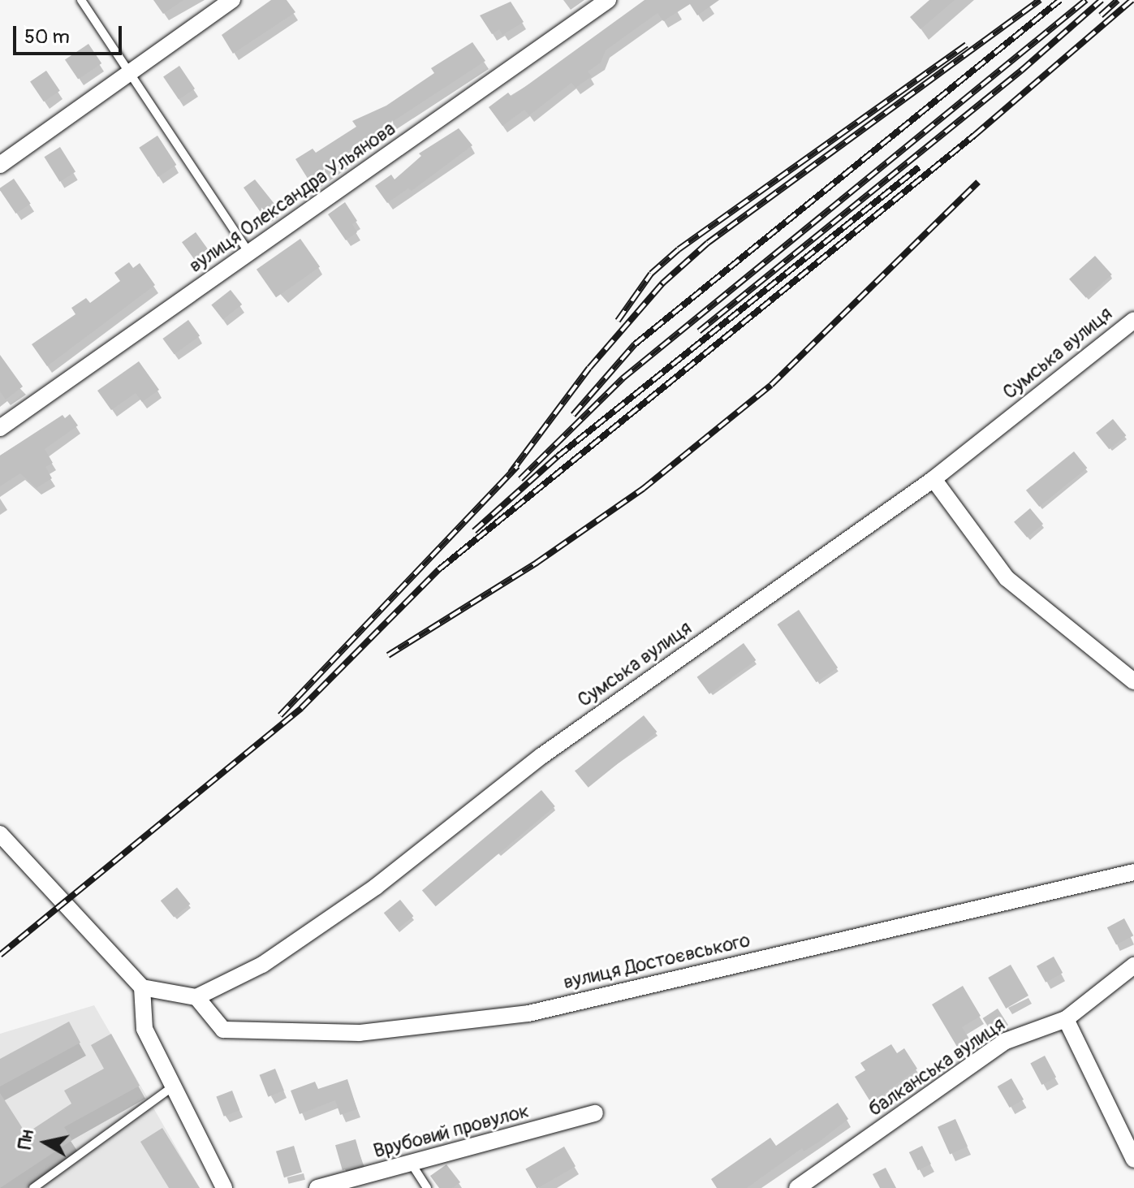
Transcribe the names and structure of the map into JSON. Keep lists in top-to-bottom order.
{
  "streets": {
    "street": [
      "вулиця Олександра Ульянова",
      "Сумська вулиця",
      "вулиця Достоєвського",
      "балканська вулиця",
      "Врубовий провулок"
    ]
  },
  "crossings": [
    ["Сумська вулиця", "вулиця Достоєвського"]
  ],
  "scale_bar": "50 m",
  "north": "left"
}
